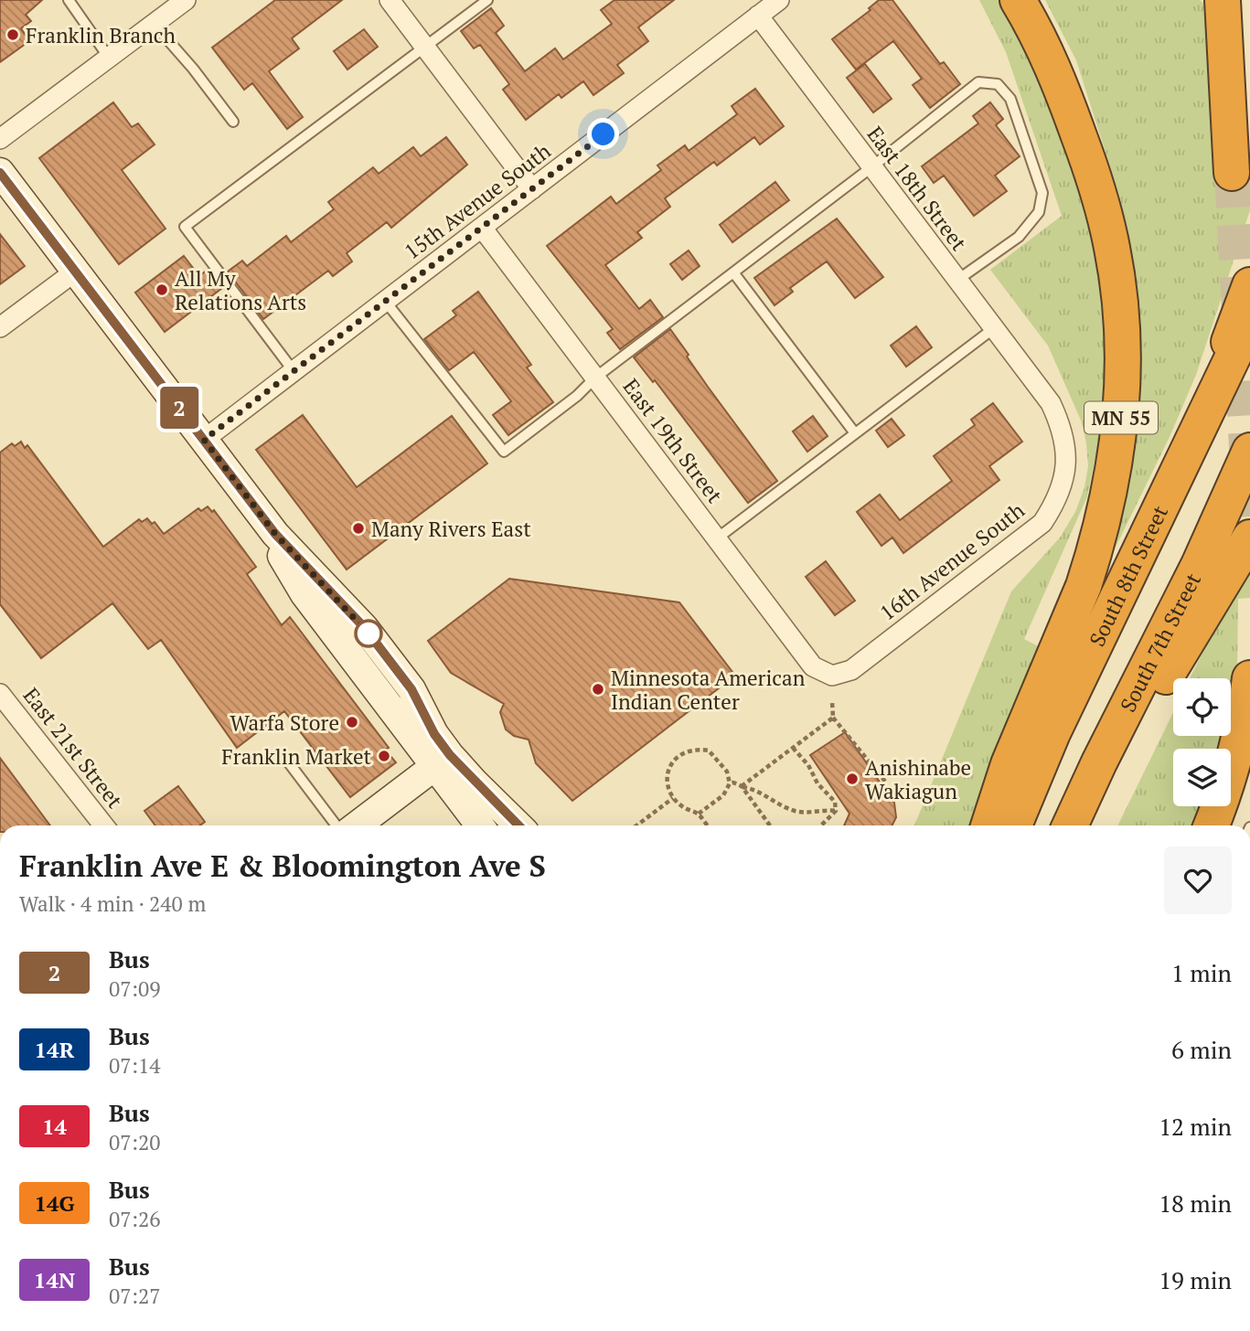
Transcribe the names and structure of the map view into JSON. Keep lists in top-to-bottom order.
{
  "streets": {
    "highway": ["MN 55", "South 8th Street", "South 7th Street"],
    "street": [
      "East 18th Street",
      "15th Avenue South",
      "East 19th Street",
      "16th Avenue South",
      "East 21st Street"
    ]
  },
  "crossings": [
    ["East 18th Street", "15th Avenue South"],
    ["East 18th Street", "16th Avenue South"],
    ["15th Avenue South", "East 19th Street"],
    ["East 19th Street", "16th Avenue South"]
  ],
  "places": [
    "Franklin Branch",
    "All My Relations Arts",
    "Many Rivers East",
    "Minnesota American Indian Center",
    "Warfa Store",
    "Franklin Market",
    "Anishinabe Wakiagun"
  ],
  "lines": ["bus line 2"],
  "page": {
    "on_map": "2",
    "heading": ["Franklin Ave E & Bloomington Ave S", "Walk · 4 min · 240 m"],
    "list": [
      {
        "mark": "2",
        "name": "Bus",
        "note": "07:09",
        "value": "1 min"
      },
      {
        "mark": "14R",
        "name": "Bus",
        "note": "07:14",
        "value": "6 min"
      },
      {
        "mark": "14",
        "name": "Bus",
        "note": "07:20",
        "value": "12 min"
      },
      {
        "mark": "14G",
        "name": "Bus",
        "note": "07:26",
        "value": "18 min"
      },
      {
        "mark": "14N",
        "name": "Bus",
        "note": "07:27",
        "value": "19 min"
      }
    ]
  }
}
